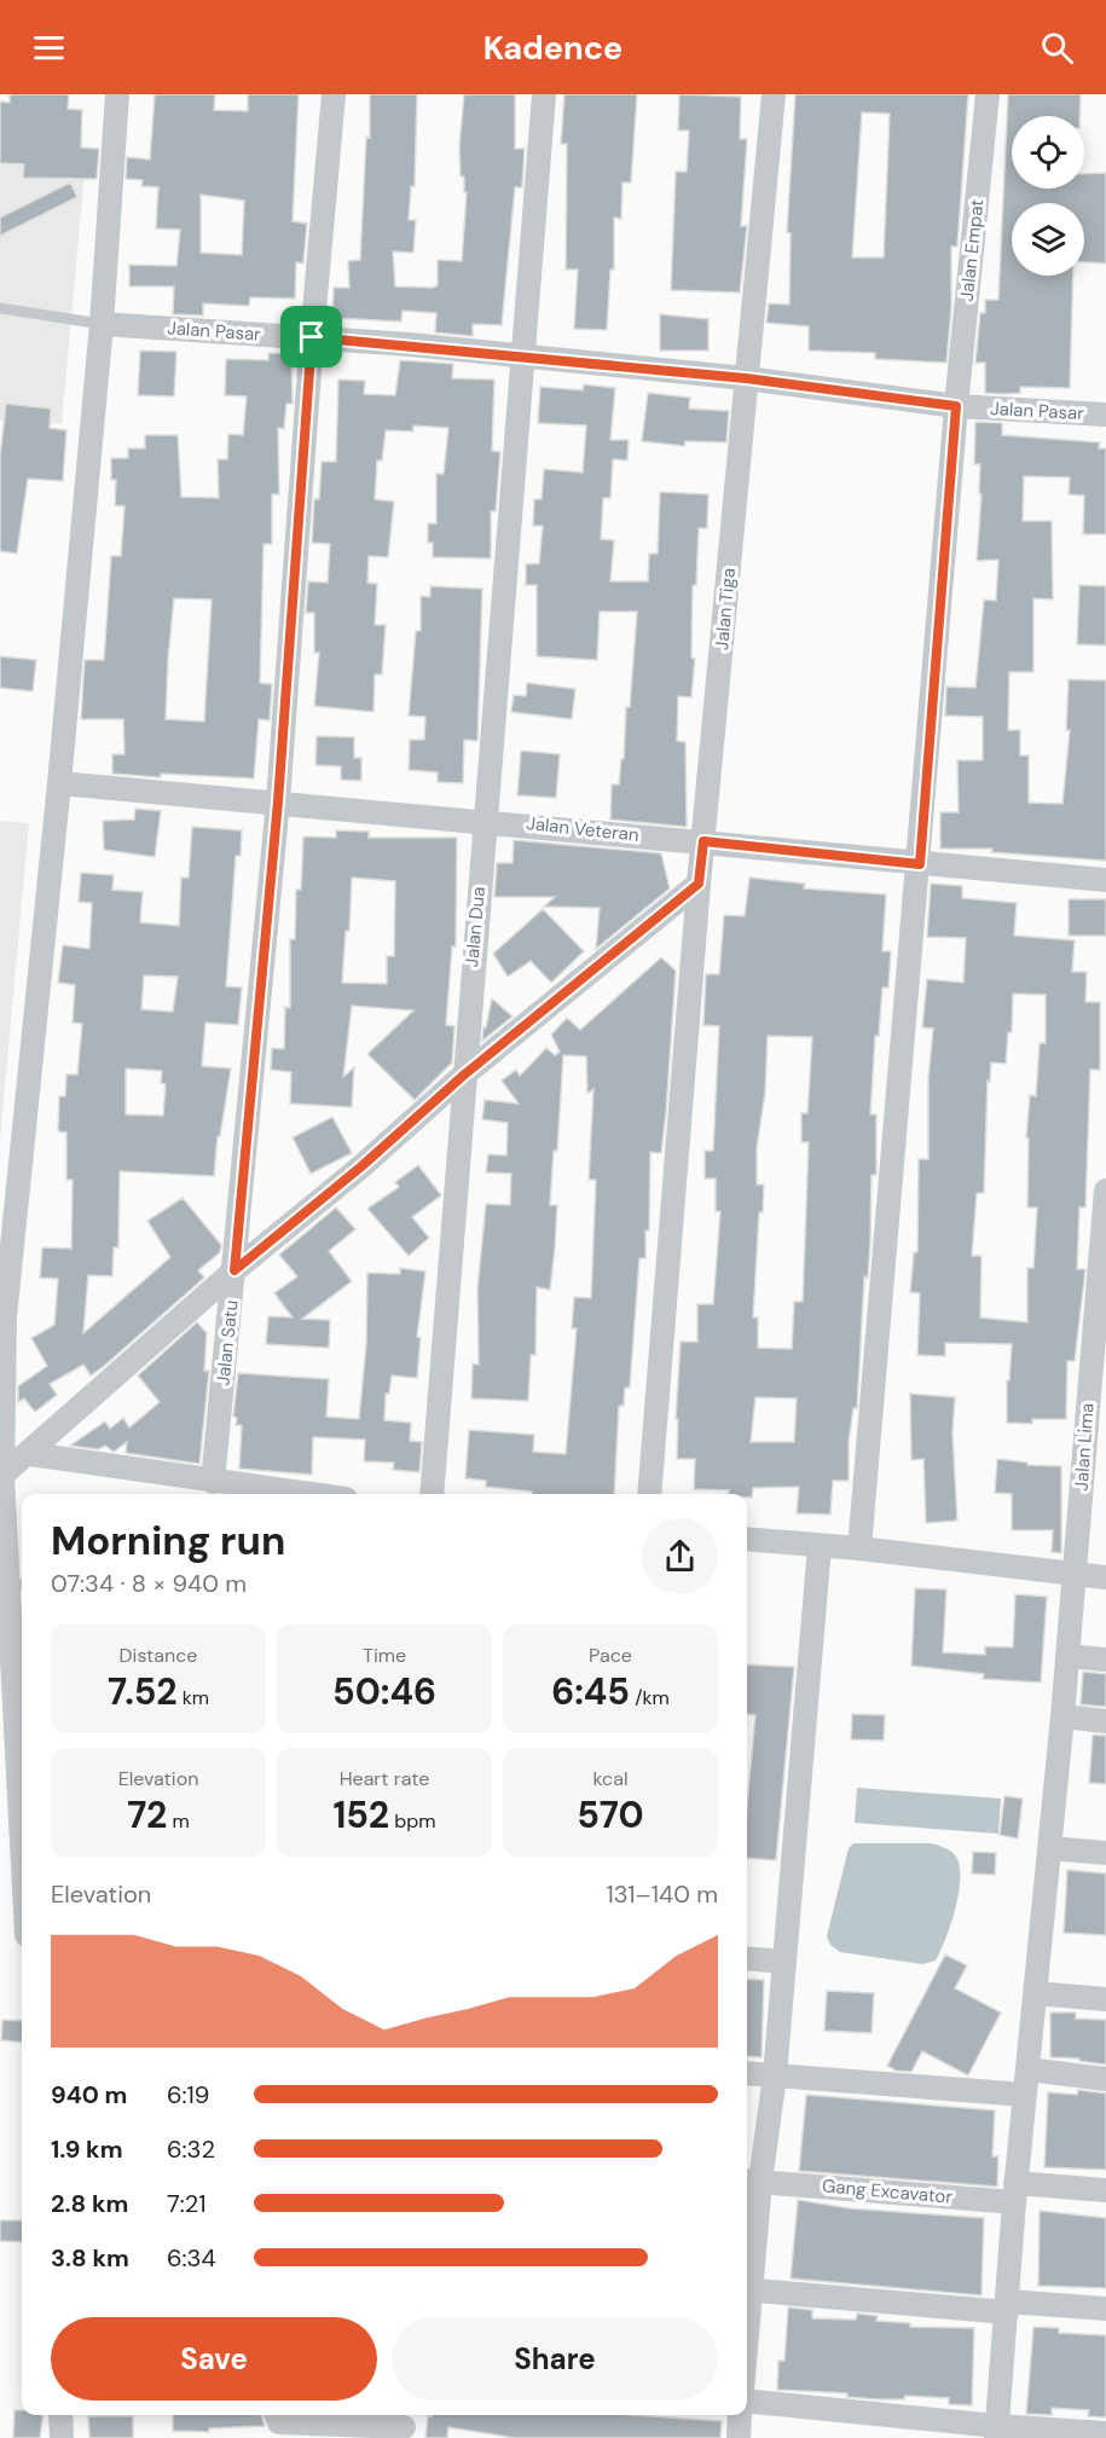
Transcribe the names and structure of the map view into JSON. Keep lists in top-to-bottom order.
{
  "streets": {
    "street": [
      "Jalan Empat",
      "Jalan Pasar",
      "Jalan Tiga",
      "Jalan Veteran",
      "Jalan Dua",
      "Jalan Satu",
      "Jalan Lima",
      "Gang Excavator"
    ]
  },
  "crossings": [
    ["Jalan Empat", "Jalan Pasar"],
    ["Jalan Empat", "Jalan Veteran"],
    ["Jalan Pasar", "Jalan Tiga"],
    ["Jalan Pasar", "Jalan Dua"],
    ["Jalan Pasar", "Jalan Satu"],
    ["Jalan Tiga", "Jalan Veteran"],
    ["Jalan Veteran", "Jalan Dua"],
    ["Jalan Veteran", "Jalan Satu"],
    ["Jalan Lima", "Gang Excavator"]
  ],
  "page": {
    "header": "Kadence",
    "heading": ["Morning run", "07:34 · 8 × 940 m"],
    "stats": [
      ["Distance", "7.52 km"],
      ["Time", "50:46"],
      ["Pace", "6:45 /km"],
      ["Elevation", "72 m"],
      ["Heart rate", "152 bpm"],
      ["kcal", "570"]
    ],
    "chart": ["Elevation", "131–140 m"],
    "list": [
      {
        "name": "940 m",
        "note": "6:19"
      },
      {
        "name": "1.9 km",
        "note": "6:32"
      },
      {
        "name": "2.8 km",
        "note": "7:21"
      },
      {
        "name": "3.8 km",
        "note": "6:34"
      }
    ],
    "buttons": ["Save", "Share"]
  }
}
